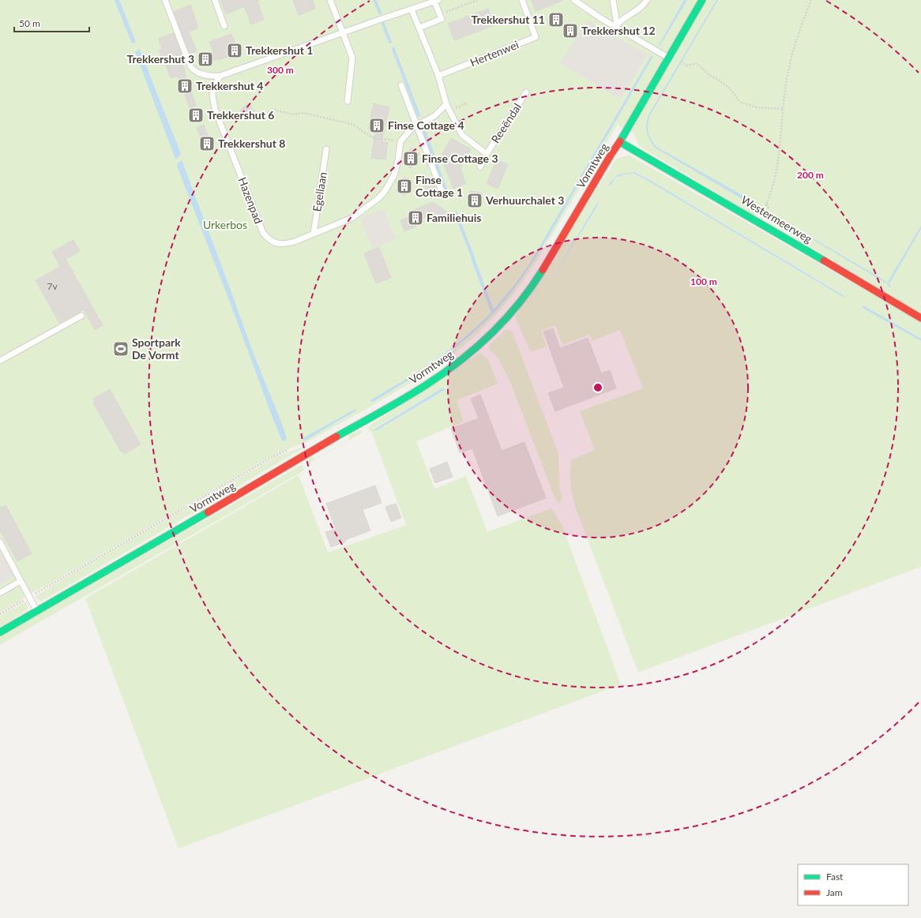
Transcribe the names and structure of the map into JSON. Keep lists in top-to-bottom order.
{
  "streets": {
    "street": ["Vormtweg", "Westermeerweg"],
    "lane": [
      "Hertenwei",
      "Reeëndal",
      "Egellaan",
      "Hazenpad"
    ]
  },
  "crossings": [
    ["Hertenwei", "Reeëndal"],
    ["Vormtweg", "Westermeerweg"],
    ["Egellaan", "Hazenpad"]
  ],
  "parks": ["Urkerbos"],
  "places": {
    "building": [
      "Trekkershut 11",
      "Trekkershut 12",
      "Trekkershut 1",
      "Trekkershut 3",
      "Trekkershut 4",
      "Trekkershut 6",
      "Finse Cottage 4",
      "Trekkershut 8",
      "Finse Cottage 3",
      "Finse Cottage 1",
      "Verhuurchalet 3",
      "Familiehuis"
    ],
    "sports": ["Sportpark De Vormt"]
  },
  "house_numbers": ["7v"],
  "legend": ["Fast", "Jam"],
  "scale_bar": "50 m",
  "rings": ["300 m", "200 m", "100 m"]
}
